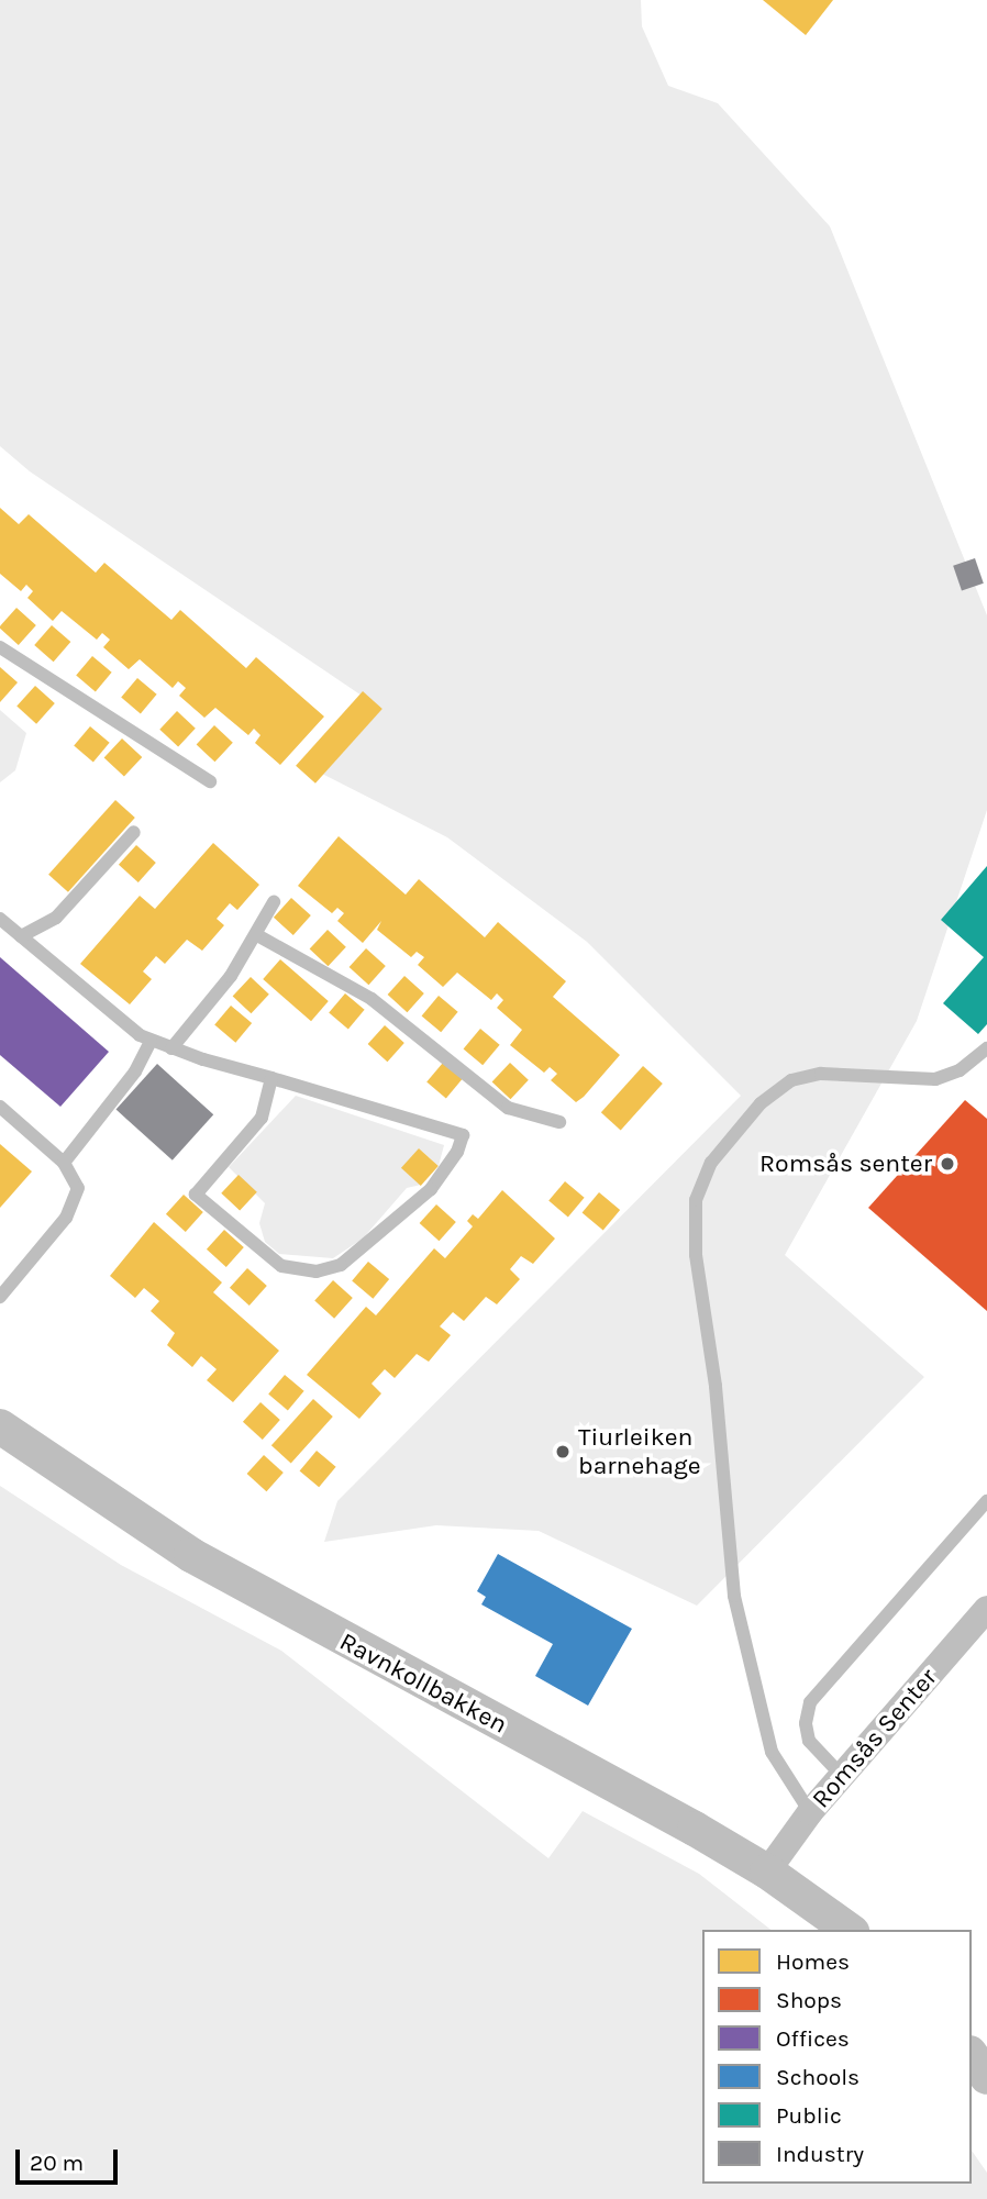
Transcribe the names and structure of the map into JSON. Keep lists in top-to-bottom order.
{
  "streets": {
    "street": ["Ravnkollbakken", "Romsås Senter"]
  },
  "crossings": [
    ["Ravnkollbakken", "Romsås Senter"]
  ],
  "places": ["Romsås senter", "Tiurleiken barnehage"],
  "legend": [
    "Homes",
    "Shops",
    "Offices",
    "Schools",
    "Public",
    "Industry"
  ],
  "scale_bar": "20 m"
}
